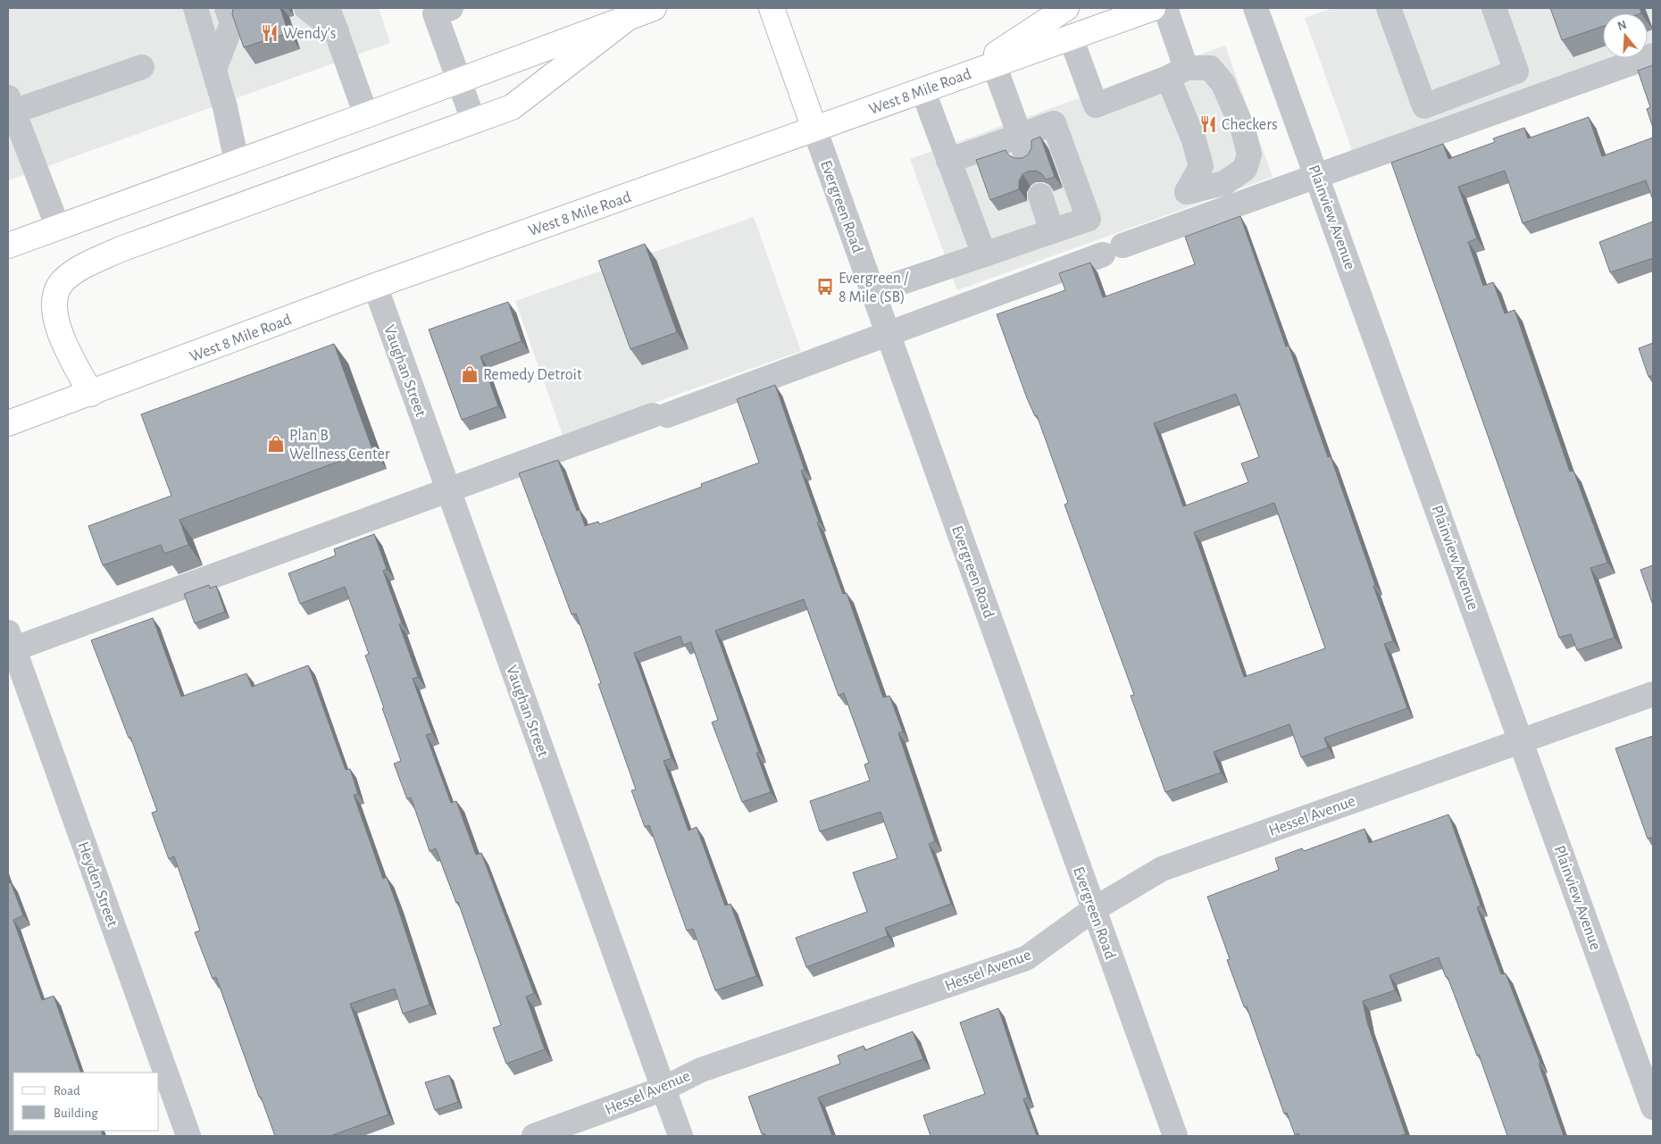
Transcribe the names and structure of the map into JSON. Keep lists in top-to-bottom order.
{
  "streets": {
    "main road": ["West 8 Mile Road", "Evergreen Road"],
    "street": [
      "Plainview Avenue",
      "Vaughan Street",
      "Hessel Avenue",
      "Heyden Street"
    ]
  },
  "crossings": [
    ["West 8 Mile Road", "Evergreen Road"],
    ["West 8 Mile Road", "Vaughan Street"],
    ["Evergreen Road", "Hessel Avenue"],
    ["Plainview Avenue", "Hessel Avenue"],
    ["Vaughan Street", "Hessel Avenue"]
  ],
  "places": {
    "restaurant": ["Wendy's", "Checkers"],
    "bus stop": ["Evergreen / 8 Mile (SB)"],
    "shop": ["Remedy Detroit", "Plan B Wellness Center"]
  },
  "legend": ["Road", "Building"],
  "north": "top"
}
